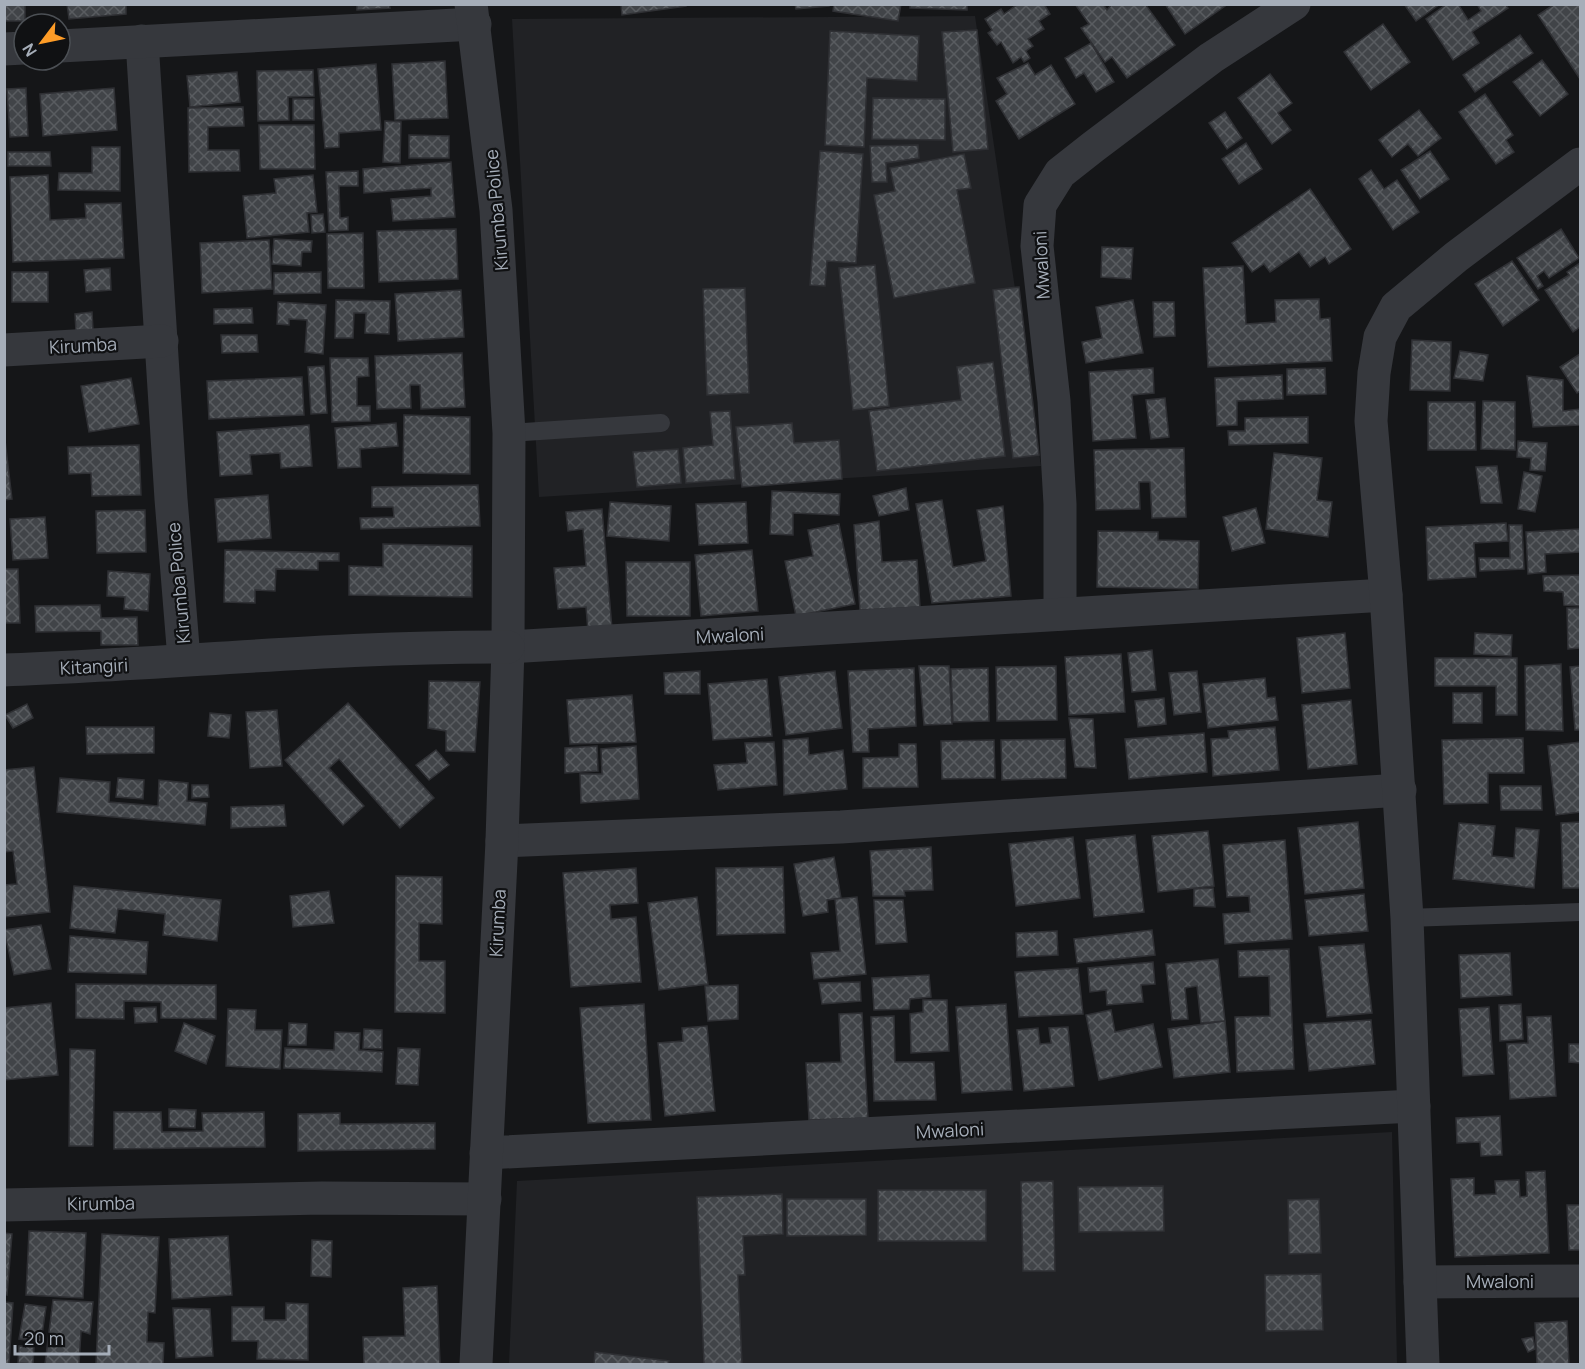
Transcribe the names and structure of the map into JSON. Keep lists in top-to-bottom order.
{
  "streets": {
    "street": [
      "Kirumba Police",
      "Mwaloni",
      "Kirumba",
      "Kitangiri"
    ]
  },
  "crossings": [
    ["Kirumba Police", "Mwaloni"],
    ["Kirumba Police", "Kirumba"],
    ["Kirumba Police", "Kitangiri"],
    ["Mwaloni", "Kirumba"]
  ],
  "scale_bar": "20 m",
  "north": "bottom left"
}
